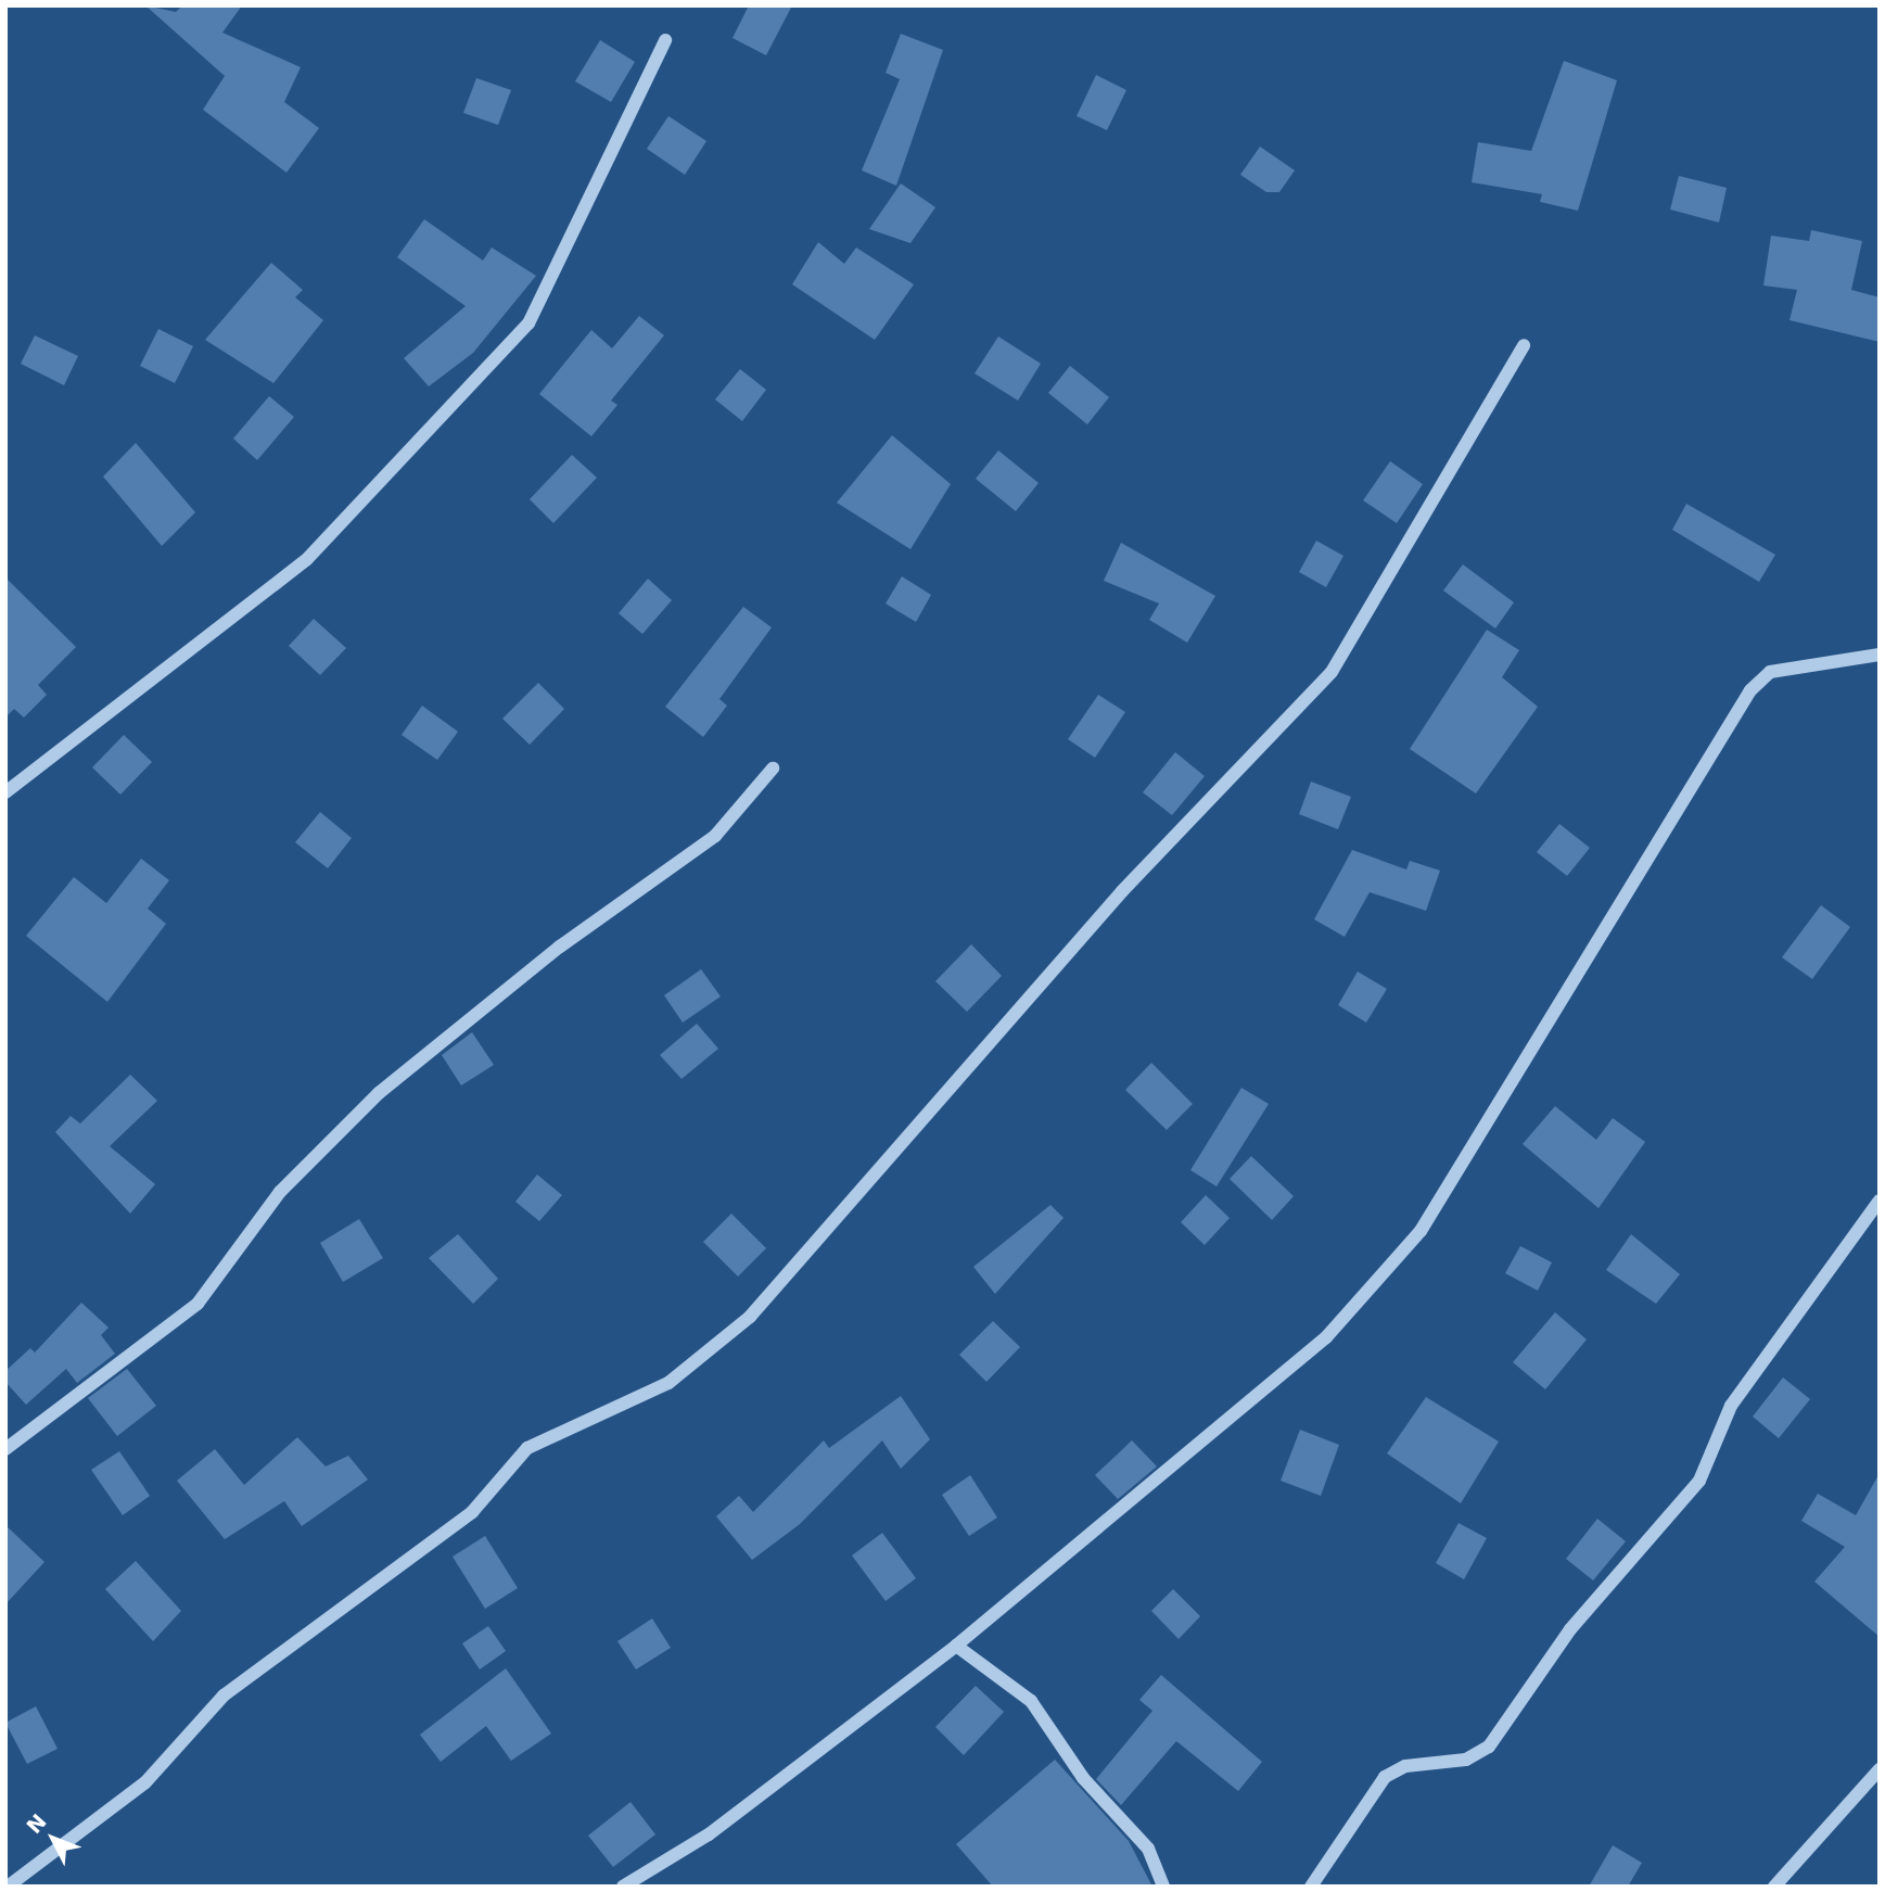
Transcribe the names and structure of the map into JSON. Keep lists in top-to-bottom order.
{
  "north": "top left"
}
